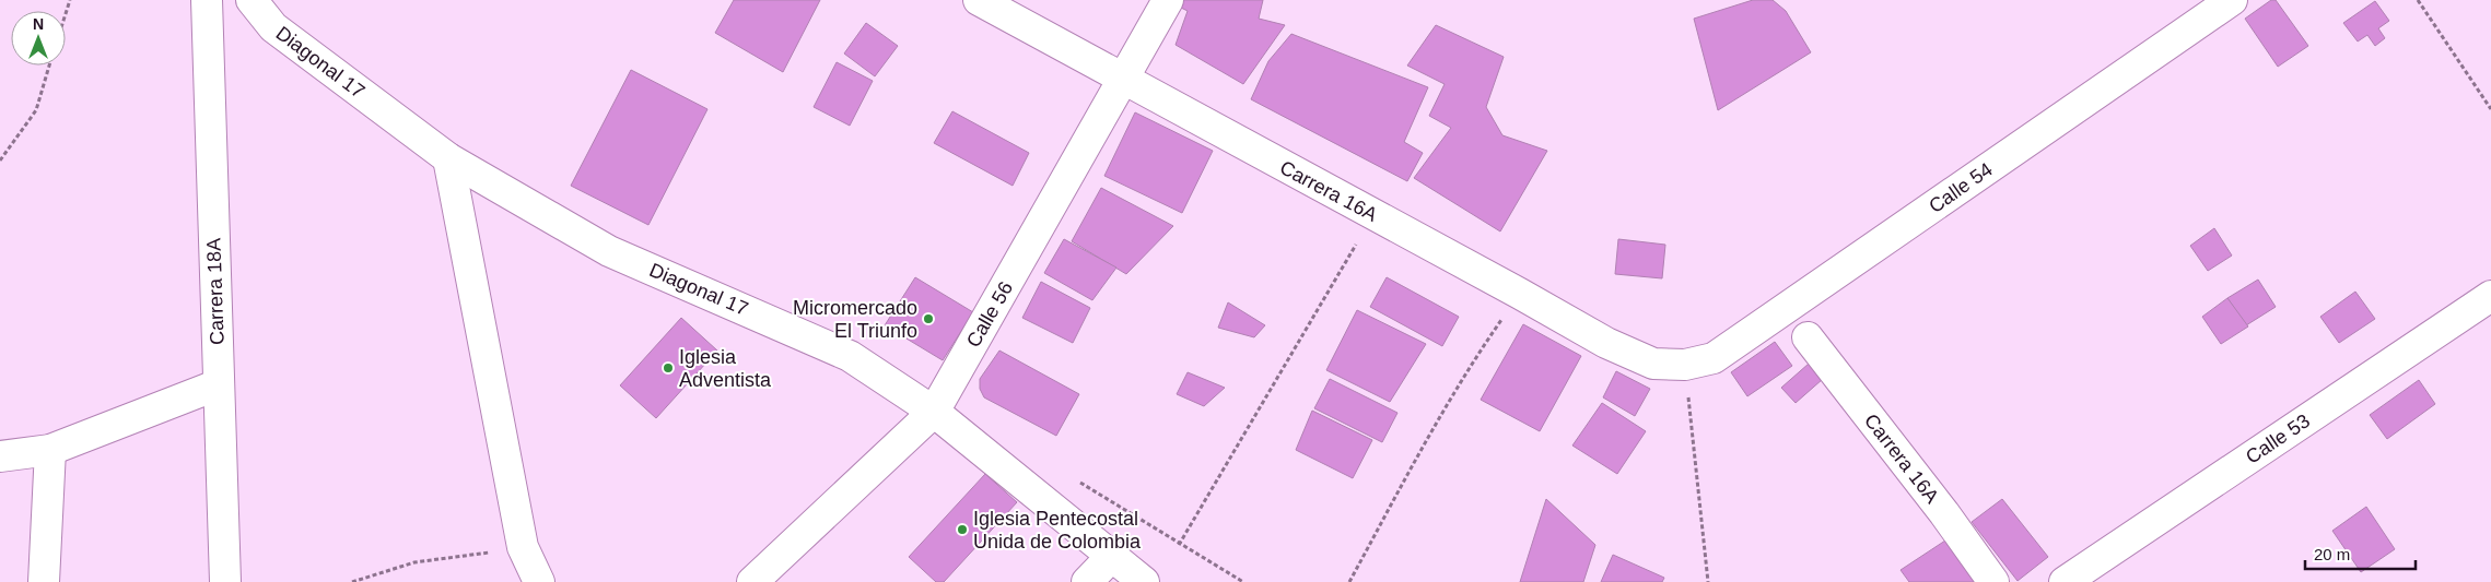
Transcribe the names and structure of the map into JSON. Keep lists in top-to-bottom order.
{
  "streets": {
    "street": [
      "Diagonal 17",
      "Calle 54",
      "Carrera 16A",
      "Carrera 18A",
      "Calle 56",
      "Calle 53"
    ]
  },
  "crossings": [
    ["Diagonal 17", "Calle 56"],
    ["Calle 54", "Carrera 16A"],
    ["Carrera 16A", "Calle 56"]
  ],
  "places": ["Micromercado El Triunfo", "Iglesia Adventista", "Iglesia Pentecostal Unida de Colombia"],
  "scale_bar": "20 m",
  "north": "top"
}
